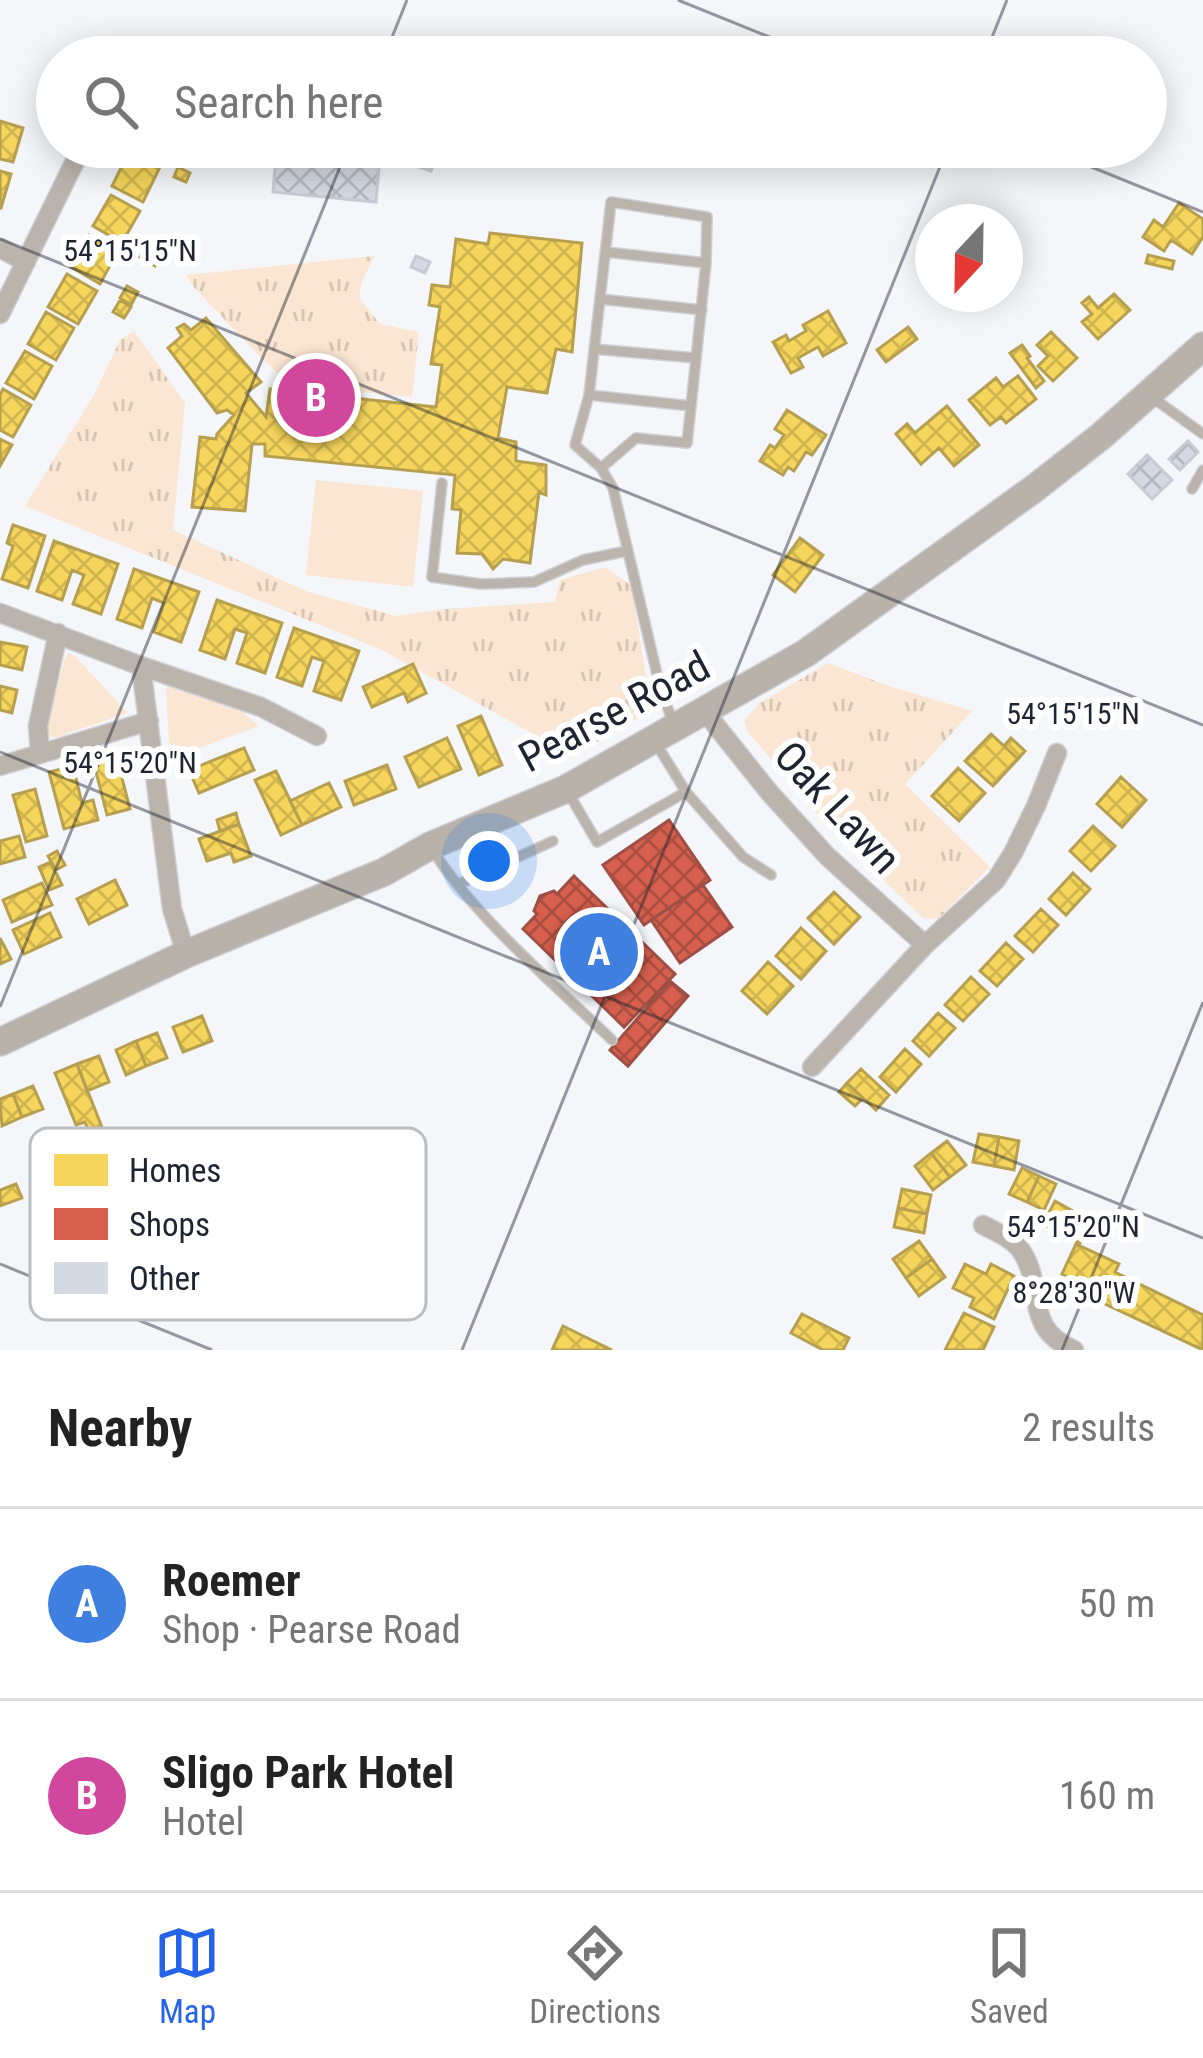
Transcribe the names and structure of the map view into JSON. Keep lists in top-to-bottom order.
{
  "streets": {
    "main road": ["Pearse Road"],
    "street": ["Oak Lawn"]
  },
  "crossings": [
    ["Pearse Road", "Oak Lawn"]
  ],
  "legend": ["Homes", "Shops", "Other"],
  "north": "bottom",
  "page": {
    "search": "Search here",
    "pins": ["B", "A"],
    "heading": ["Nearby", "2 results"],
    "list": [
      {
        "mark": "A",
        "name": "Roemer",
        "note": "Shop · Pearse Road",
        "value": "50 m"
      },
      {
        "mark": "B",
        "name": "Sligo Park Hotel",
        "note": "Hotel",
        "value": "160 m"
      }
    ],
    "nav": ["Map", "Directions", "Saved"]
  },
  "coordinates": ["54°15'15\"N", "54°15'20\"N", "8°28'30\"W"]
}
